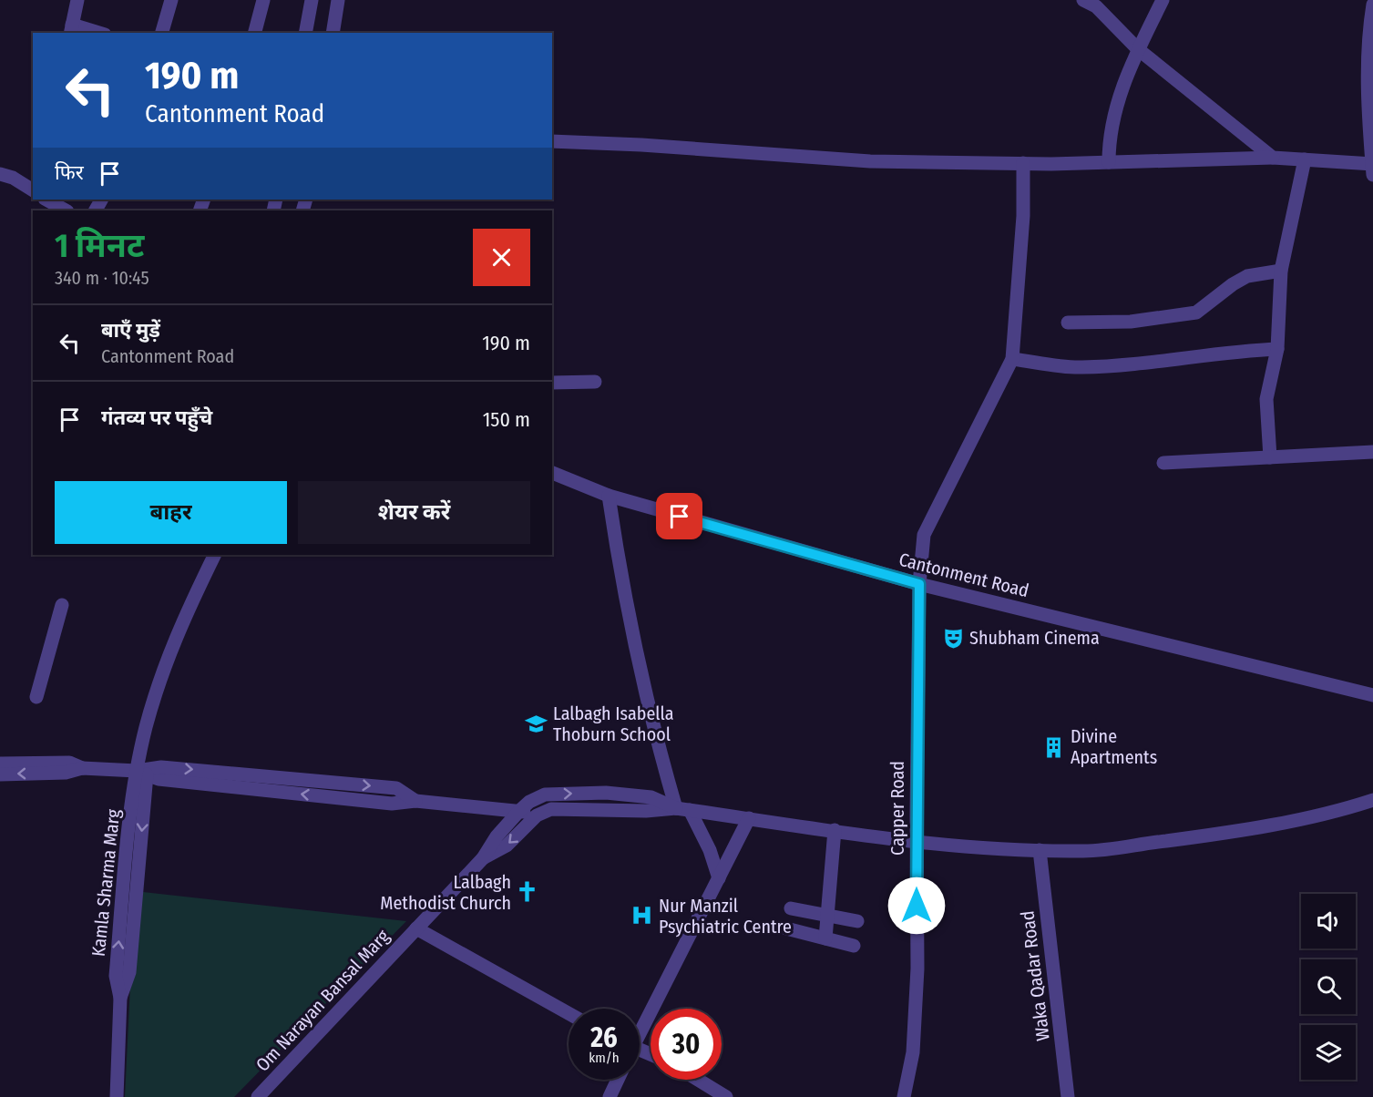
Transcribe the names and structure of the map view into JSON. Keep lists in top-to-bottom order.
{
  "streets": {
    "street": [
      "Cantonment Road",
      "Capper Road",
      "Kamla Sharma Marg",
      "Waka Qadar Road",
      "Om Narayan Bansal Marg"
    ]
  },
  "crossings": [
    ["Cantonment Road", "Capper Road"]
  ],
  "places": {
    "theatre": ["Shubham Cinema"],
    "school or university": ["Lalbagh Isabella Thoburn School"],
    "building": ["Divine Apartments"],
    "church": ["Lalbagh Methodist Church"],
    "hospital": ["Nur Manzil Psychiatric Centre"]
  },
  "page": {
    "turn": ["190 m", "Cantonment Road"],
    "then": "फिर",
    "heading": ["1 मिनट", "340 m · 10:45"],
    "list": [
      {
        "name": "बाएँ मुड़ें",
        "note": "Cantonment Road",
        "value": "190 m"
      },
      {
        "name": "गंतव्य पर पहुँचे",
        "value": "150 m"
      }
    ],
    "buttons": ["बाहर", "शेयर करें"],
    "speed": "26 km/h",
    "limit": "30"
  }
}
